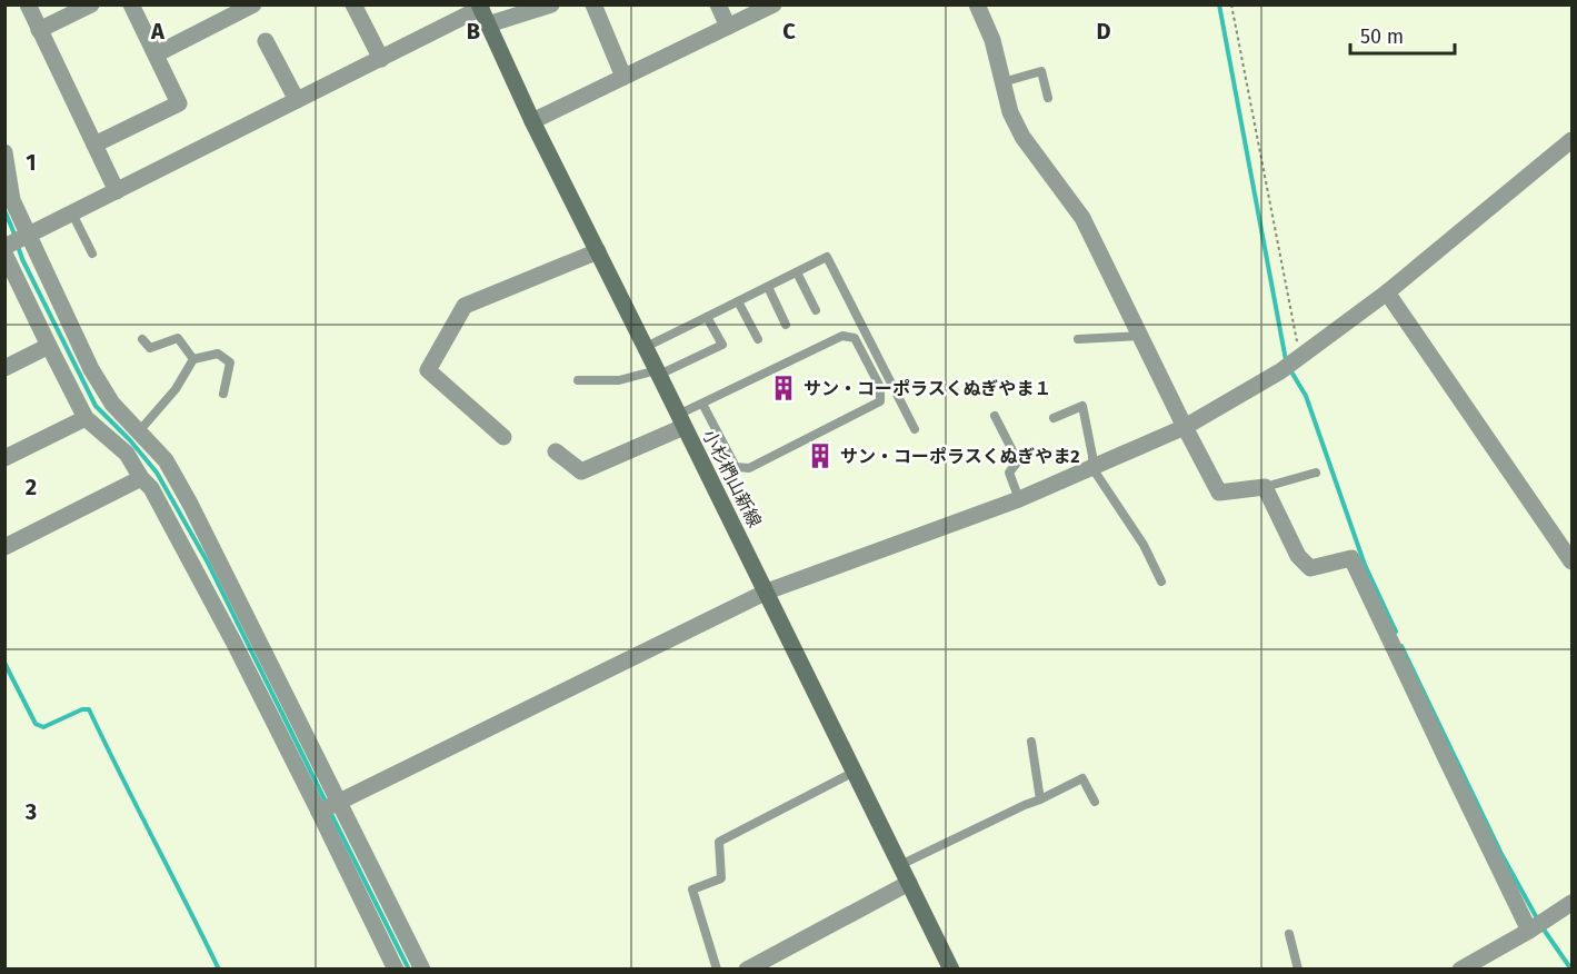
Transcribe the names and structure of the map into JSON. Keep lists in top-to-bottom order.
{
  "streets": {
    "main road": ["小杉椚山新線"]
  },
  "places": {
    "building": ["サン・コーポラスくぬぎやま１", "サン・コーポラスくぬぎやま2"]
  },
  "scale_bar": "50 m",
  "grid": {
    "columns": [
      "A",
      "B",
      "C",
      "D"
    ],
    "rows": ["1", "2", "3"]
  }
}
